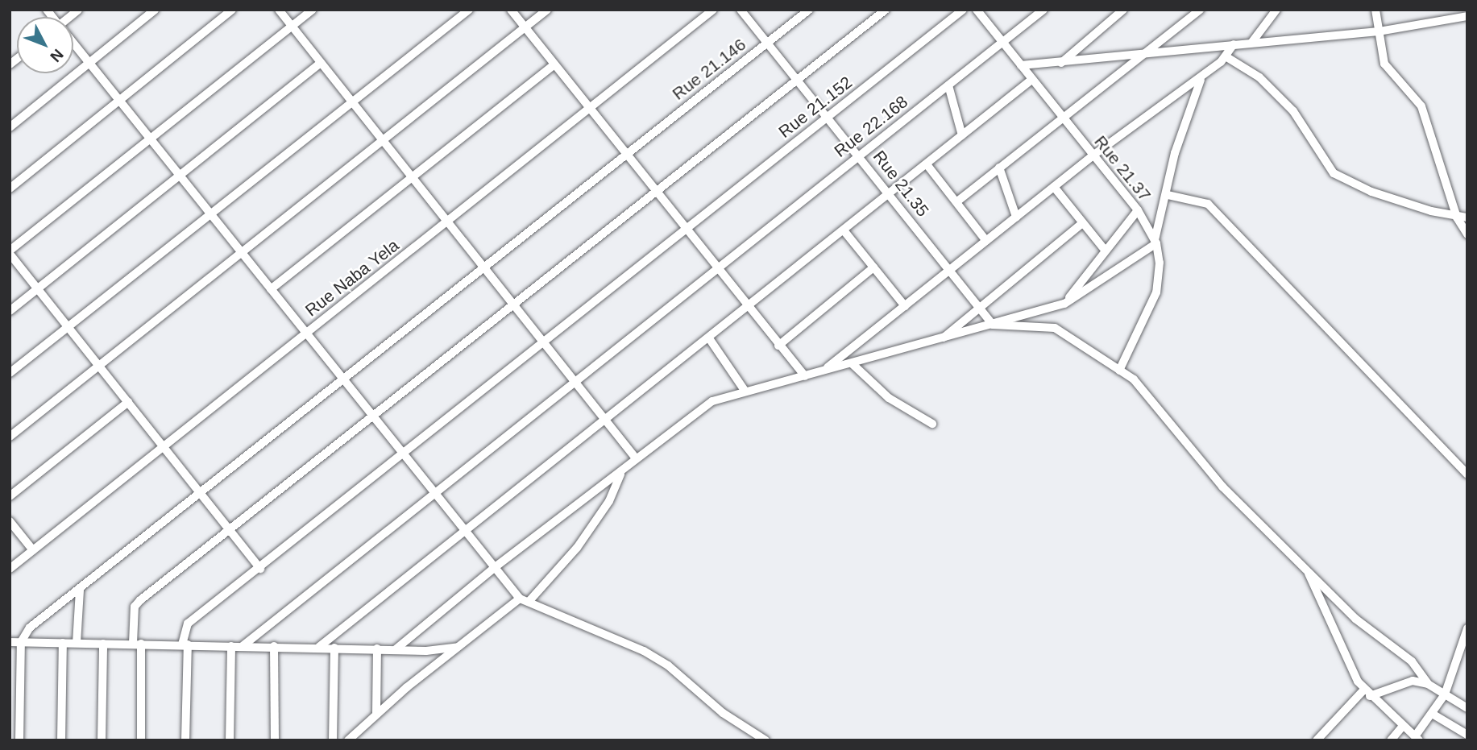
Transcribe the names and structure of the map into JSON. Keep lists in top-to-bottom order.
{
  "streets": {
    "street": [
      "Rue 21.146",
      "Rue 21.152",
      "Rue 22.168",
      "Rue 21.37",
      "Rue 21.35",
      "Rue Naba Yela"
    ]
  },
  "crossings": [
    ["Rue 21.146", "Rue 21.35"],
    ["Rue 21.152", "Rue 21.35"],
    ["Rue 22.168", "Rue 21.37"],
    ["Rue 22.168", "Rue 21.35"]
  ],
  "north": "bottom right"
}
